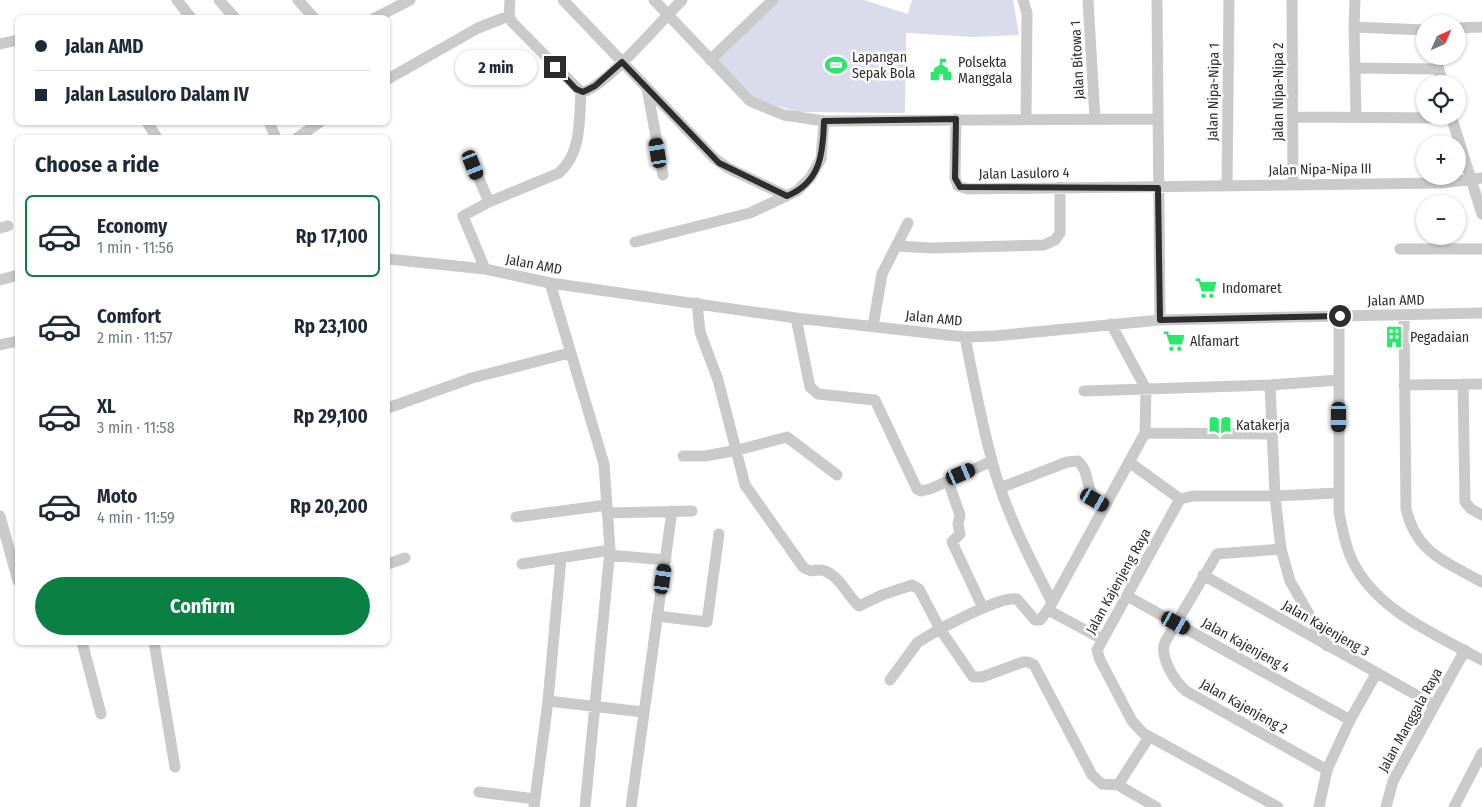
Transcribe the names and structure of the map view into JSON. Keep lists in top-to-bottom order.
{
  "streets": {
    "street": [
      "Jalan Bitowa 1",
      "Jalan Nipa-Nipa 1",
      "Jalan Nipa-Nipa 2",
      "Jalan Nipa-Nipa III",
      "Jalan Lasuloro 4",
      "Jalan AMD",
      "Jalan Kajenjeng Raya",
      "Jalan Kajenjeng 3",
      "Jalan Kajenjeng 4",
      "Jalan Kajenjeng 2",
      "Jalan Manggala Raya"
    ]
  },
  "crossings": [
    ["Jalan Nipa-Nipa 1", "Jalan Nipa-Nipa III"],
    ["Jalan Nipa-Nipa 2", "Jalan Nipa-Nipa III"],
    ["Jalan Nipa-Nipa III", "Jalan Lasuloro 4"],
    ["Jalan Kajenjeng Raya", "Jalan Kajenjeng 4"],
    ["Jalan Kajenjeng 3", "Jalan Kajenjeng 2"],
    ["Jalan Kajenjeng 3", "Jalan Manggala Raya"],
    ["Jalan Kajenjeng 4", "Jalan Kajenjeng 2"]
  ],
  "places": {
    "sports": ["Lapangan Sepak Bola"],
    "public building": ["Polsekta Manggala"],
    "supermarket": ["Indomaret", "Alfamart"],
    "building": ["Pegadaian"],
    "library": ["Katakerja"]
  },
  "north": "top right",
  "page": {
    "map_buttons": ["+", "−"],
    "banner": ["Jalan AMD", "Jalan Lasuloro Dalam IV"],
    "bubble": "2 min",
    "heading": "Choose a ride",
    "list": [
      {
        "name": "Economy",
        "note": "1 min · 11:56",
        "value": "Rp 17,100"
      },
      {
        "name": "Comfort",
        "note": "2 min · 11:57",
        "value": "Rp 23,100"
      },
      {
        "name": "XL",
        "note": "3 min · 11:58",
        "value": "Rp 29,100"
      },
      {
        "name": "Moto",
        "note": "4 min · 11:59",
        "value": "Rp 20,200"
      }
    ],
    "buttons": "Confirm"
  }
}
